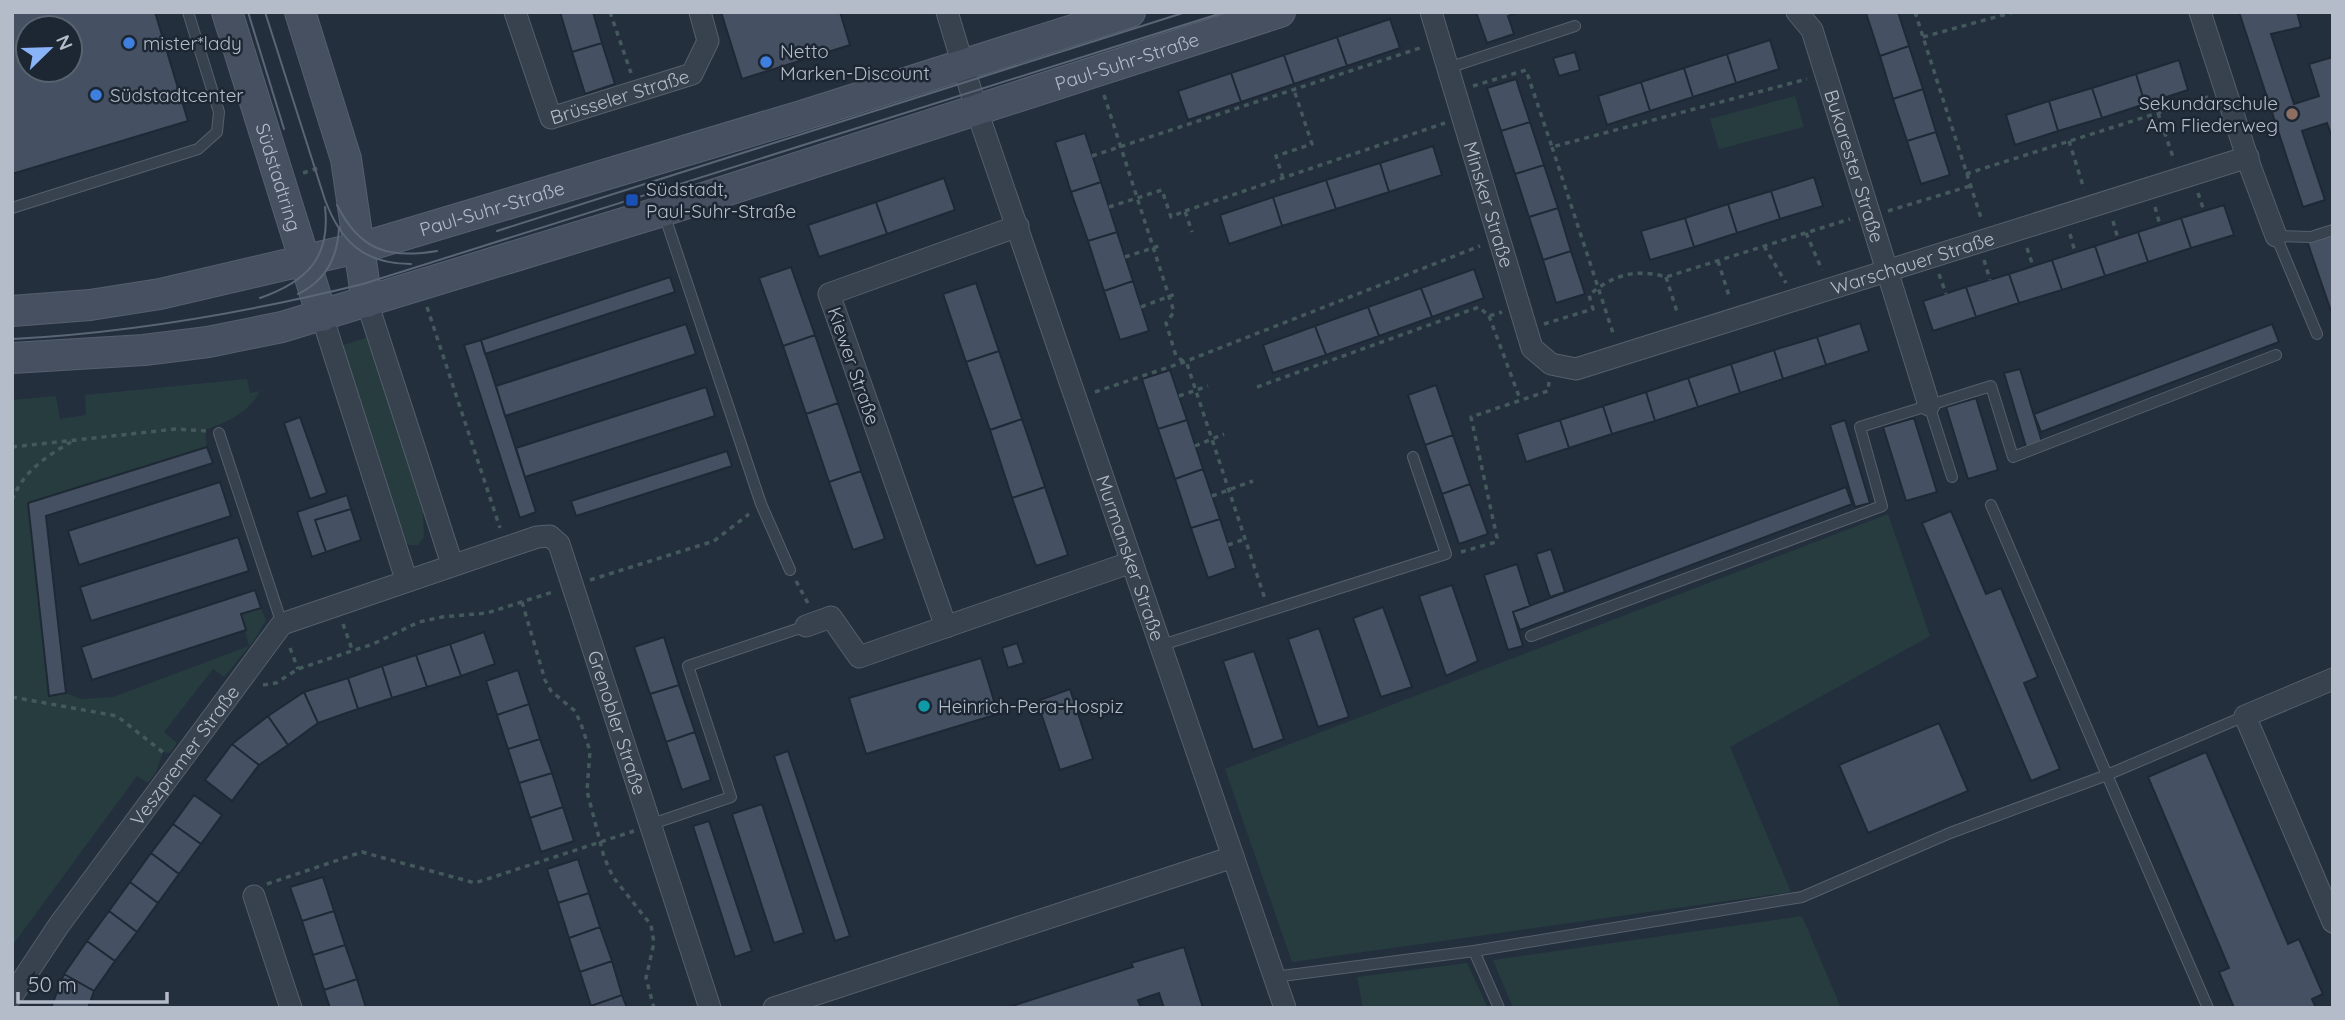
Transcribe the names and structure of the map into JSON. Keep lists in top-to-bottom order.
{
  "streets": {
    "street": [
      "Paul-Suhr-Straße",
      "Brüsseler Straße",
      "Bukarester Straße",
      "Südstadtring",
      "Minsker Straße",
      "Warschauer Straße",
      "Kiewer Straße",
      "Murmansker Straße",
      "Grenobler Straße",
      "Veszpremer Straße"
    ]
  },
  "crossings": [
    ["Paul-Suhr-Straße", "Südstadtring"],
    ["Paul-Suhr-Straße", "Murmansker Straße"],
    ["Bukarester Straße", "Warschauer Straße"],
    ["Minsker Straße", "Warschauer Straße"],
    ["Kiewer Straße", "Murmansker Straße"]
  ],
  "places": {
    "other": [
      "mister*lady",
      "Netto Marken-Discount",
      "Südstadtcenter",
      "Sekundarschule Am Fliederweg",
      "Heinrich-Pera-Hospiz"
    ],
    "transit": ["Südstadt, Paul-Suhr-Straße"]
  },
  "scale_bar": "50 m",
  "north": "top right"
}
